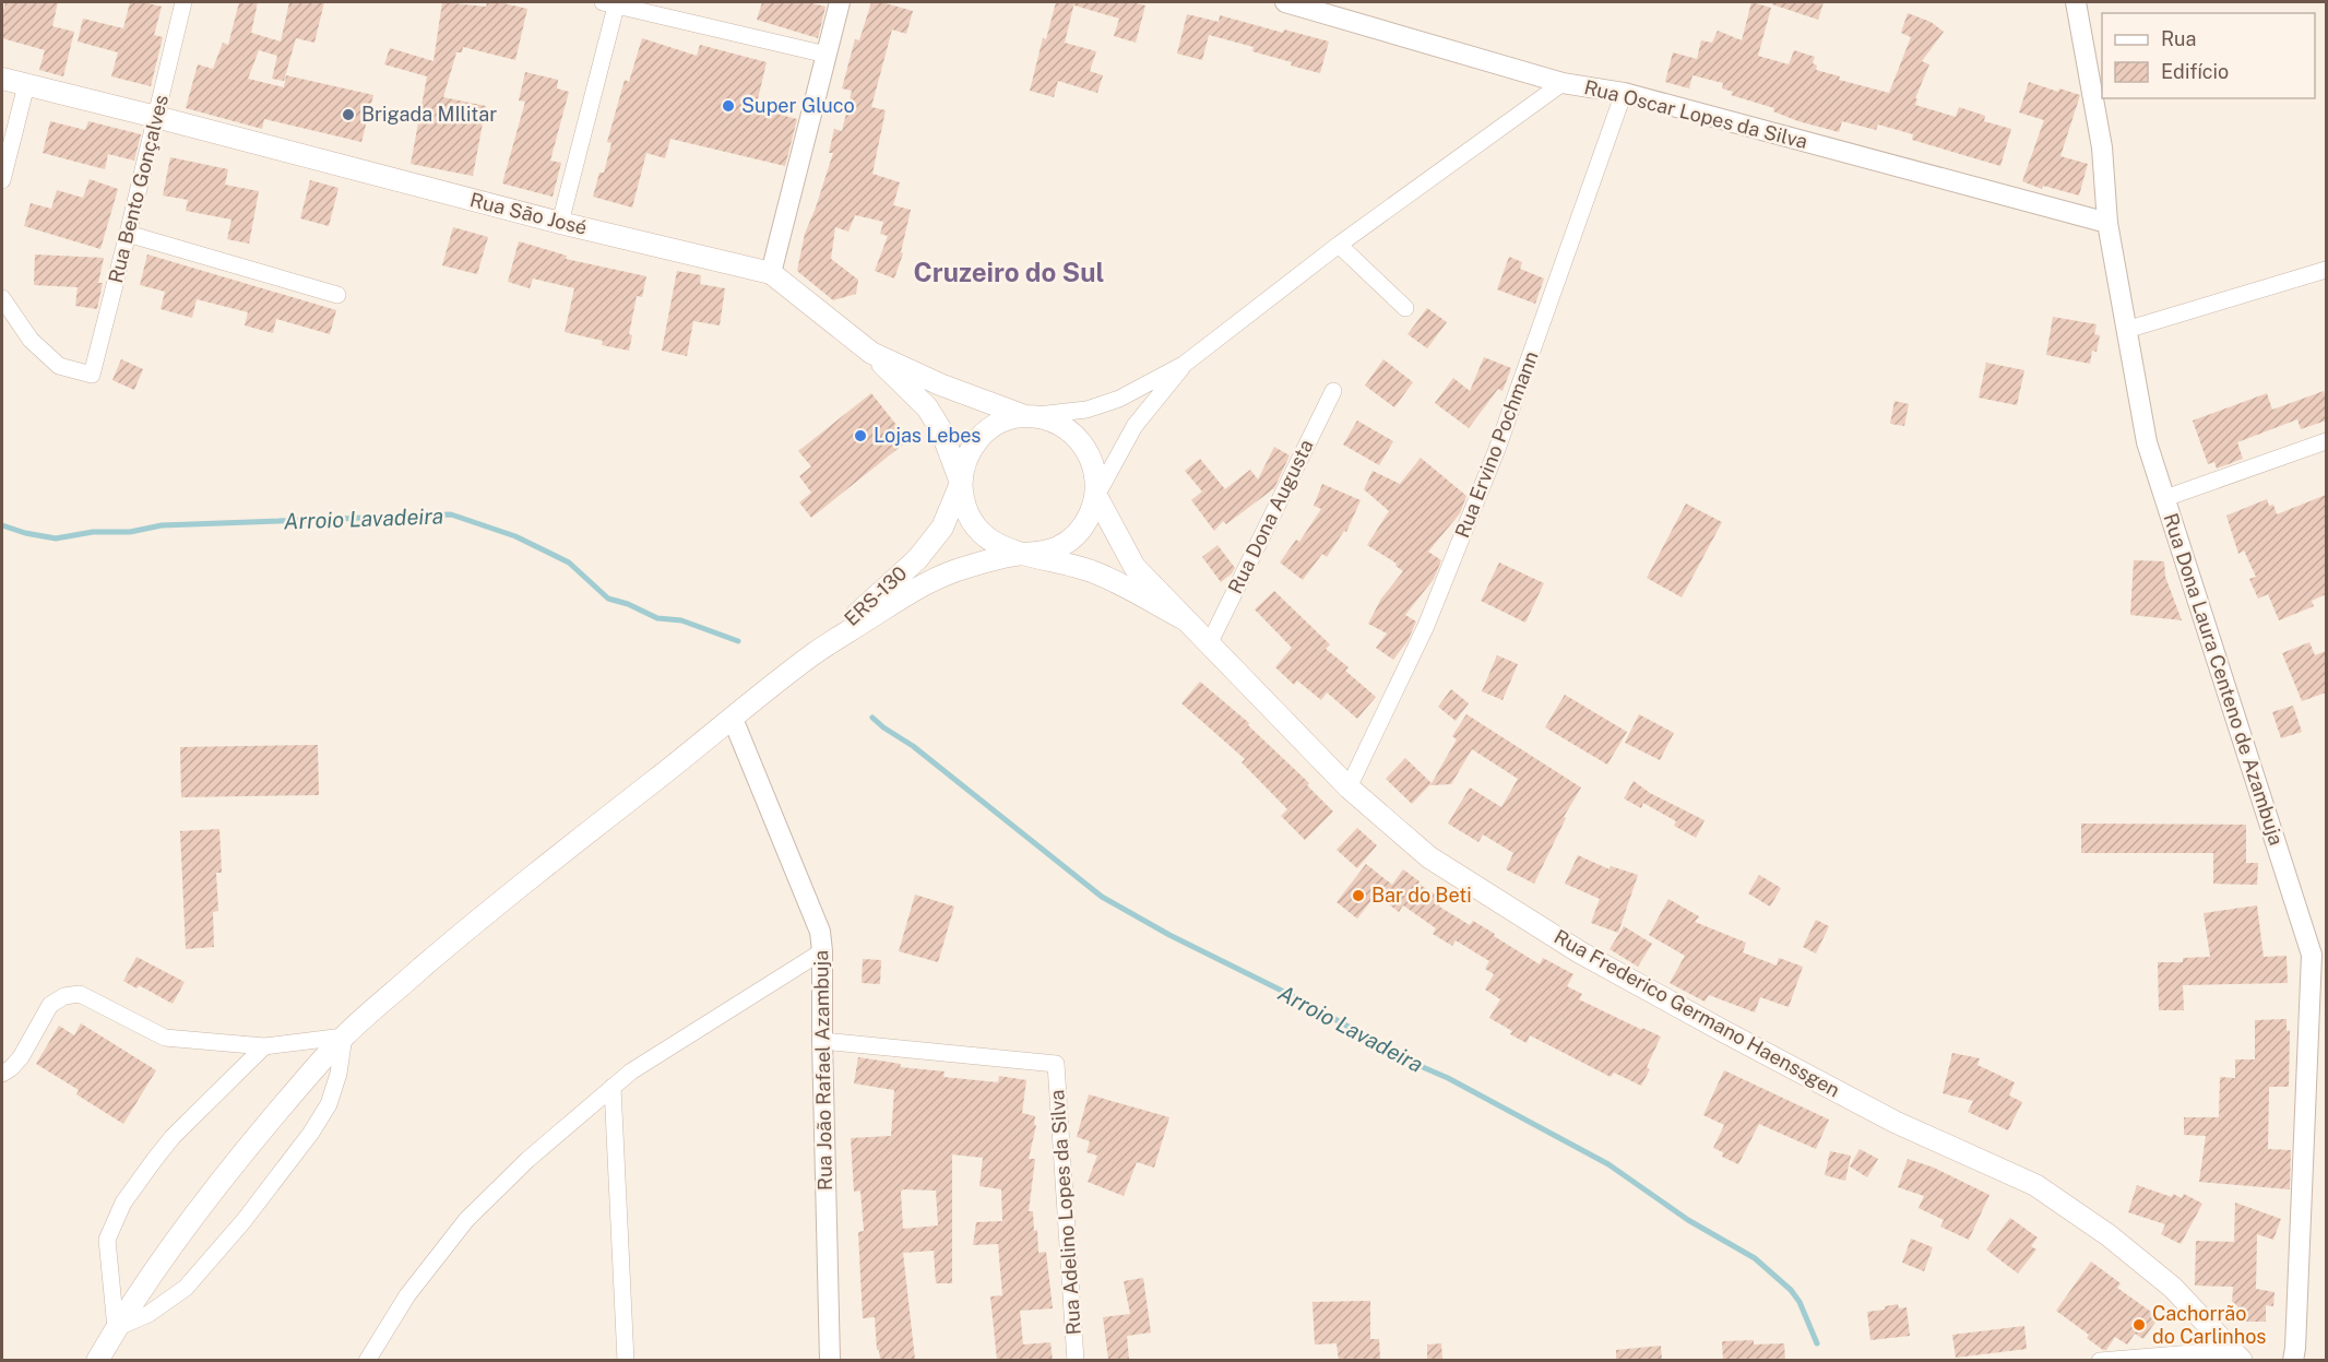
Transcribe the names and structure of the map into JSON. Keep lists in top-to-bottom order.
{
  "streets": {
    "main road": ["Rua São José", "ERS-130", "Rua Frederico Germano Haenssgen"],
    "street": [
      "Rua Oscar Lopes da Silva",
      "Rua Bento Gonçalves",
      "Rua Ervino Pochmann",
      "Rua Dona Augusta",
      "Rua Dona Laura Centeno de Azambuja",
      "Rua João Rafael Azambuja",
      "Rua Adelino Lopes da Silva"
    ]
  },
  "crossings": [
    ["Rua Oscar Lopes da Silva", "Rua Ervino Pochmann"],
    ["Rua Oscar Lopes da Silva", "Rua Dona Laura Centeno de Azambuja"],
    ["Rua Bento Gonçalves", "Rua São José"],
    ["Rua São José", "ERS-130"],
    ["Rua Ervino Pochmann", "Rua Frederico Germano Haenssgen"],
    ["Rua Dona Augusta", "Rua Frederico Germano Haenssgen"],
    ["Rua João Rafael Azambuja", "Rua Adelino Lopes da Silva"]
  ],
  "districts": ["Cruzeiro do Sul"],
  "water": ["Arroio Lavadeira"],
  "places": [
    "Super Gluco",
    "Brigada MIlitar",
    "Lojas Lebes",
    "Bar do Beti",
    "Cachorrão do Carlinhos"
  ],
  "legend": ["Rua", "Edifício"]
}
